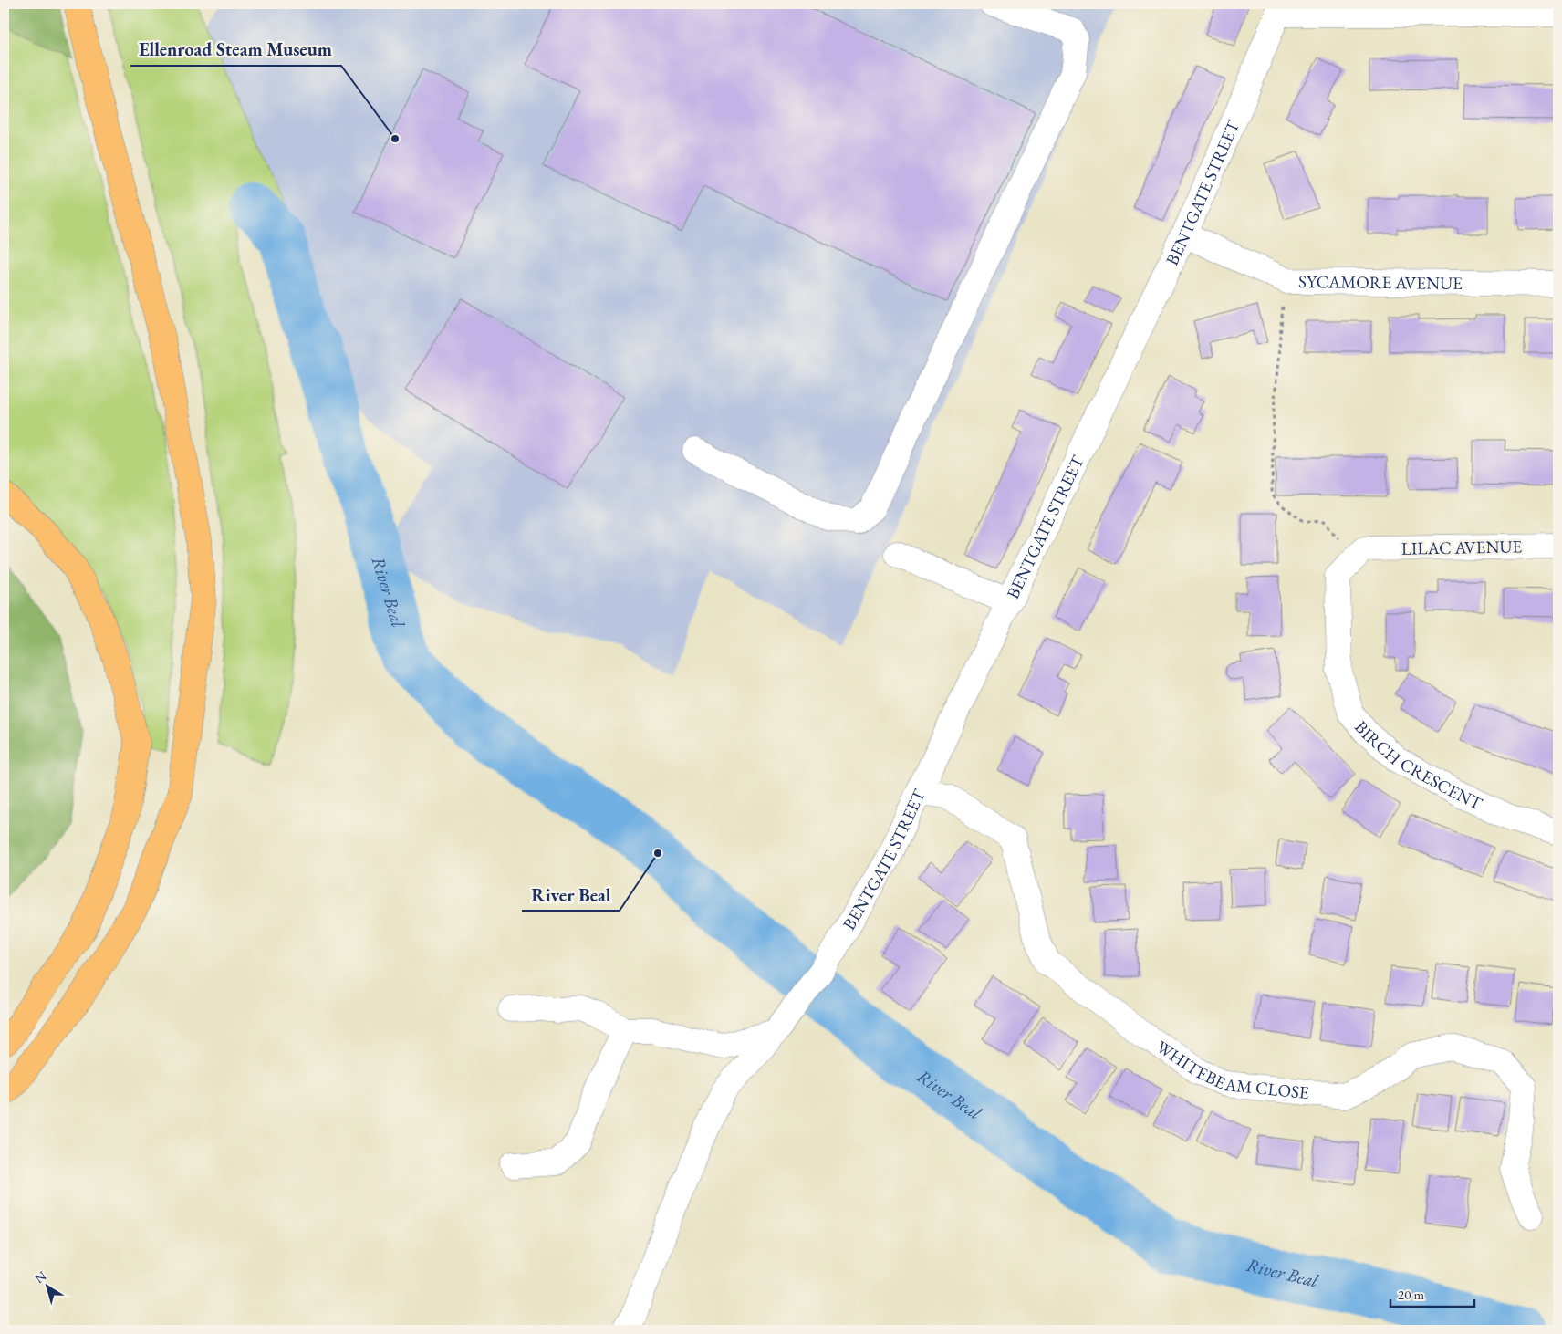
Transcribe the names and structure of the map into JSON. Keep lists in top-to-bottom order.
{
  "streets": {
    "street": [
      "BENTGATE STREET",
      "SYCAMORE AVENUE",
      "LILAC AVENUE",
      "BIRCH CRESCENT",
      "WHITEBEAM CLOSE"
    ]
  },
  "crossings": [
    ["BENTGATE STREET", "SYCAMORE AVENUE"],
    ["BENTGATE STREET", "WHITEBEAM CLOSE"],
    ["LILAC AVENUE", "BIRCH CRESCENT"]
  ],
  "water": ["River Beal"],
  "places": ["Ellenroad Steam Museum", "River Beal"],
  "scale_bar": "20 m",
  "north": "top left"
}
